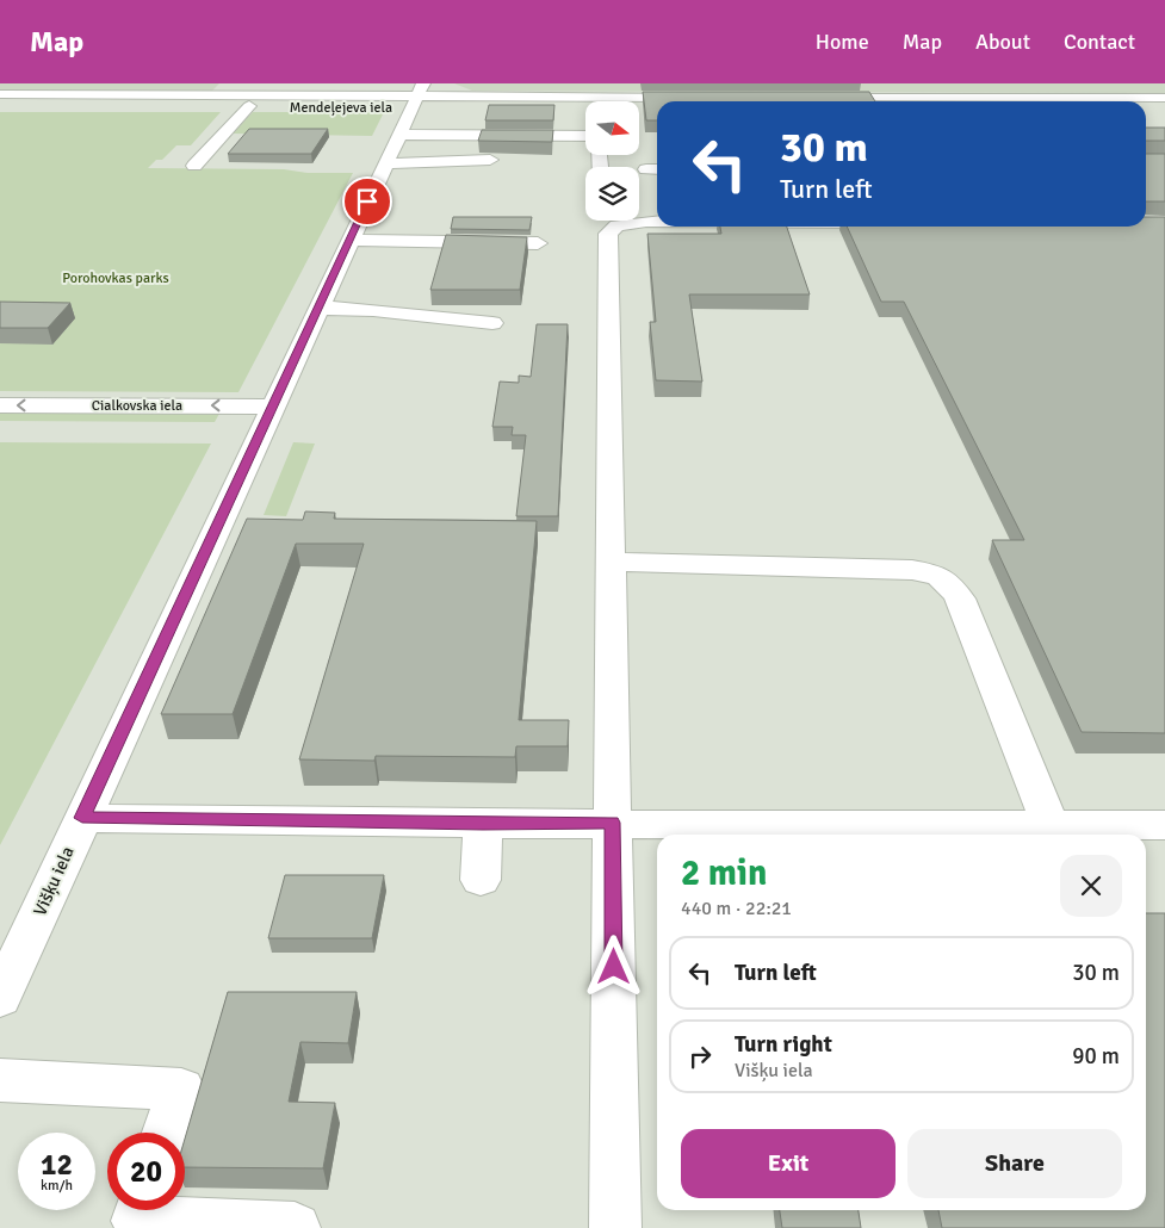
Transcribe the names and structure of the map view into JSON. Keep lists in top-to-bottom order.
{
  "streets": {
    "street": ["Mendeļejeva iela", "Cialkovska iela", "Višķu iela"]
  },
  "crossings": [
    ["Mendeļejeva iela", "Višķu iela"],
    ["Cialkovska iela", "Višķu iela"]
  ],
  "parks": ["Porohovkas parks"],
  "north": "right",
  "page": {
    "header": "Map",
    "nav": [
      "Home",
      "Map",
      "About",
      "Contact"
    ],
    "turn": ["30 m", "Turn left"],
    "heading": ["2 min", "440 m · 22:21"],
    "list": [
      {
        "name": "Turn left",
        "value": "30 m"
      },
      {
        "name": "Turn right",
        "note": "Višķu iela",
        "value": "90 m"
      }
    ],
    "buttons": ["Exit", "Share"],
    "speed": "12 km/h",
    "limit": "20"
  }
}
